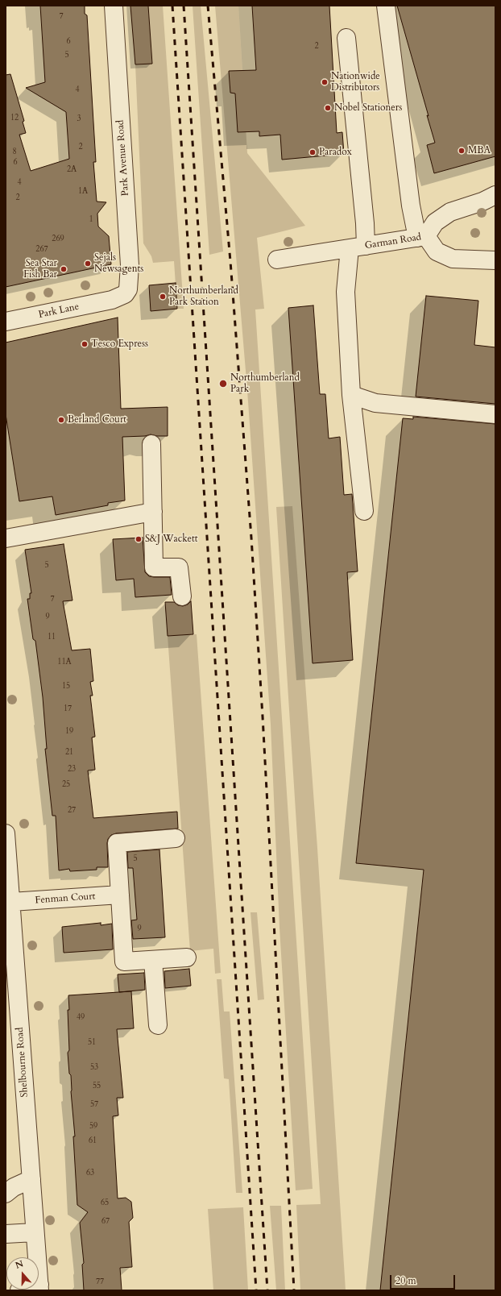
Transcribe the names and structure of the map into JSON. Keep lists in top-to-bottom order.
{
  "streets": {
    "street": [
      "Park Avenue Road",
      "Garman Road",
      "Park Lane",
      "Fenman Court",
      "Shelbourne Road"
    ]
  },
  "crossings": [
    ["Park Avenue Road", "Park Lane"],
    ["Fenman Court", "Shelbourne Road"]
  ],
  "places": [
    "Nationwide Distributors",
    "Nobel Stationers",
    "MBA",
    "Paradox",
    "Sejals Newsagents",
    "Sea Star Fish Bar",
    "Northumberland Park Station",
    "Tesco Express",
    "Northumberland Park",
    "Berland Court",
    "S&J Wackett"
  ],
  "house_numbers": [
    "7",
    "6",
    "2",
    "5",
    "4",
    "12",
    "3",
    "2",
    "8",
    "6",
    "2A",
    "4",
    "1A",
    "2",
    "1",
    "269",
    "267",
    "5",
    "7",
    "9",
    "11",
    "11A",
    "15",
    "17",
    "19",
    "21",
    "23",
    "25",
    "27",
    "5",
    "9",
    "49",
    "51",
    "53",
    "55",
    "57",
    "59",
    "61",
    "63",
    "65",
    "67",
    "77"
  ],
  "scale_bar": "20 m",
  "north": "top"
}
